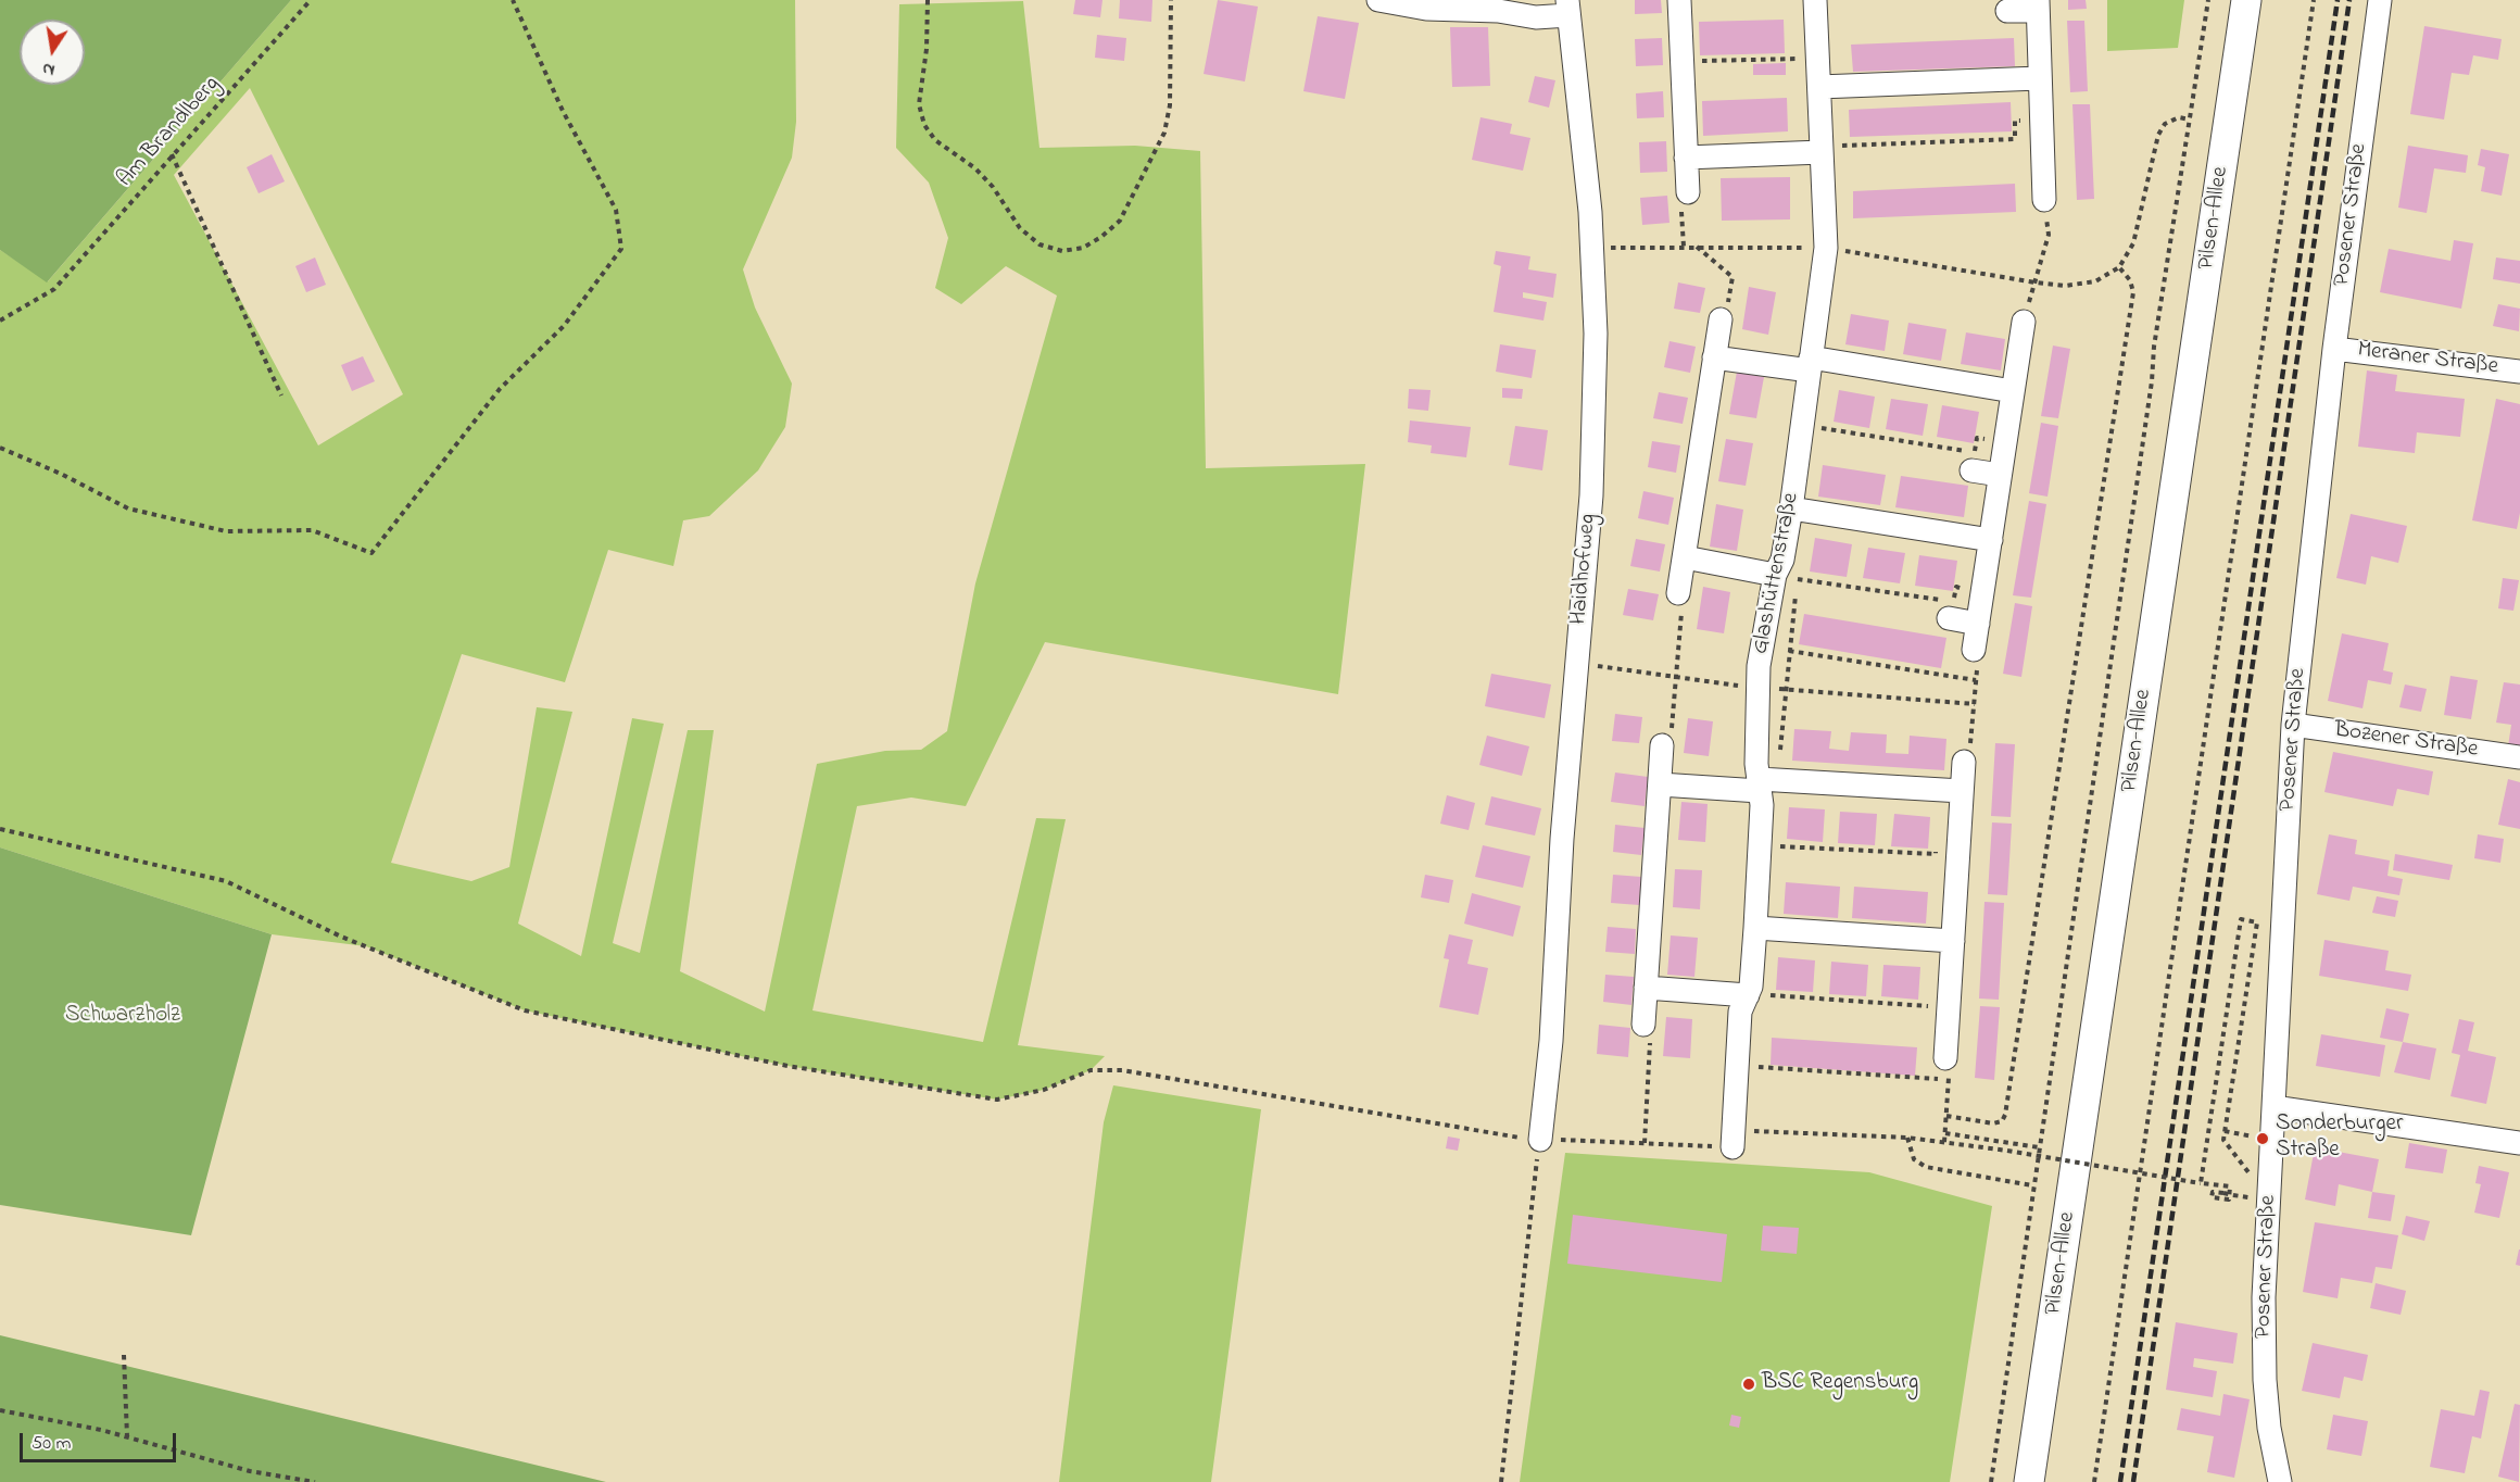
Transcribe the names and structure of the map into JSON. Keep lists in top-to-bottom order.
{
  "streets": {
    "main road": ["Pilsen-Allee"],
    "street": [
      "Posener Straße",
      "Meraner Straße",
      "Haidhofweg",
      "Glashüttenstraße",
      "Bozener Straße"
    ],
    "path": ["Am Brandlberg"]
  },
  "crossings": [
    ["Posener Straße", "Meraner Straße"],
    ["Posener Straße", "Bozener Straße"]
  ],
  "parks": ["Schwarzholz"],
  "places": ["Sonderburger Straße", "BSC Regensburg"],
  "scale_bar": "50 m",
  "north": "bottom"
}
